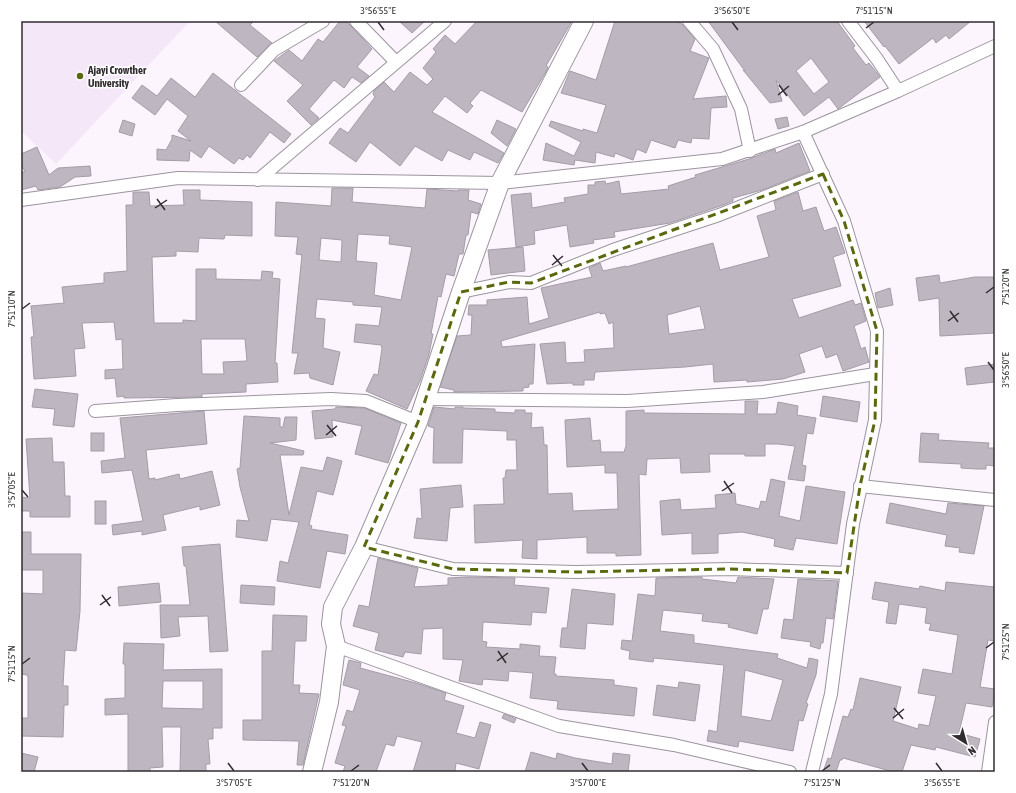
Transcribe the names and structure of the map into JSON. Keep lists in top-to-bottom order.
{
  "places": ["Ajayi Crowther University"],
  "north": "bottom right",
  "coordinates": [
    "3°56'55\"E",
    "3°56'50\"E",
    "7°51'15\"N",
    "7°51'20\"N",
    "7°51'10\"N",
    "3°57'05\"E",
    "7°51'25\"N",
    "3°57'00\"E"
  ]
}
